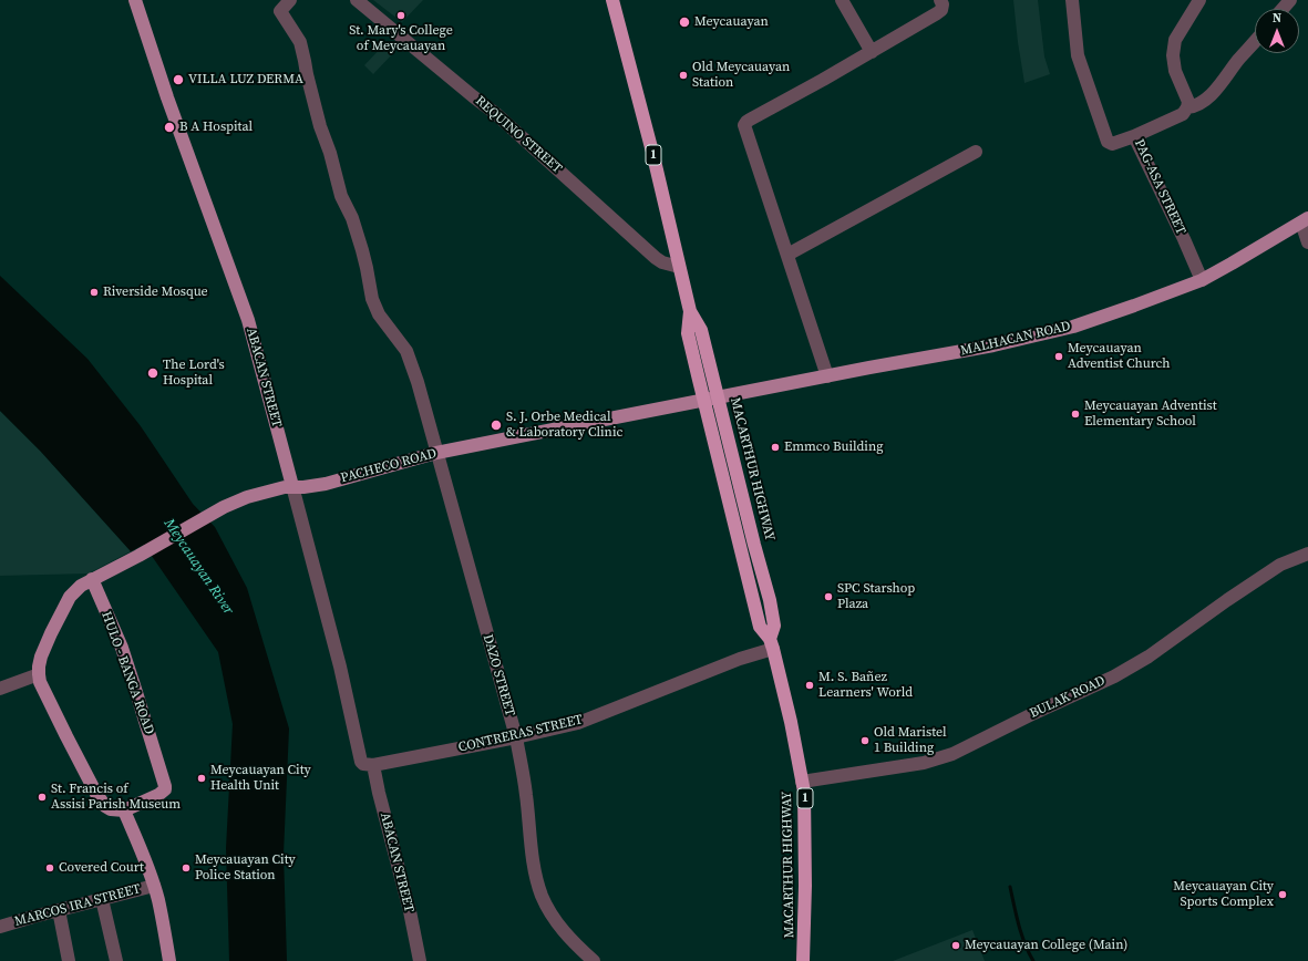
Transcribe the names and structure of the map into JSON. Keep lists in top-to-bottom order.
{
  "streets": {
    "highway": ["1", "MACARTHUR HIGHWAY"],
    "main road": [
      "MALHACAN ROAD",
      "ABACAN STREET",
      "PACHECO ROAD",
      "HULO - BANGA ROAD"
    ],
    "street": [
      "REQUINO STREET",
      "PAG-ASA STREET",
      "DAZO STREET",
      "BULAK ROAD",
      "CONTRERAS STREET",
      "MARCOS IRA STREET"
    ]
  },
  "crossings": [
    ["REQUINO STREET", "MACARTHUR HIGHWAY"],
    ["PAG-ASA STREET", "MALHACAN ROAD"],
    ["MALHACAN ROAD", "PACHECO ROAD"],
    ["MALHACAN ROAD", "MACARTHUR HIGHWAY"],
    ["ABACAN STREET", "PACHECO ROAD"],
    ["ABACAN STREET", "CONTRERAS STREET"],
    ["PACHECO ROAD", "MACARTHUR HIGHWAY"],
    ["PACHECO ROAD", "HULO - BANGA ROAD"],
    ["PACHECO ROAD", "DAZO STREET"],
    ["MACARTHUR HIGHWAY", "BULAK ROAD"],
    ["MACARTHUR HIGHWAY", "CONTRERAS STREET"],
    ["DAZO STREET", "CONTRERAS STREET"]
  ],
  "water": ["Meycauayan River"],
  "places": [
    "St. Mary's College of Meycauayan",
    "Meycauayan",
    "Old Meycauayan Station",
    "VILLA LUZ DERMA",
    "B A Hospital",
    "Riverside Mosque",
    "Meycauayan Adventist Church",
    "The Lord's Hospital",
    "Meycauayan Adventist Elementary School",
    "S. J. Orbe Medical & Laboratory Clinic",
    "Emmco Building",
    "SPC Starshop Plaza",
    "M. S. Bañez Learners' World",
    "Old Maristel 1 Building",
    "Meycauayan City Health Unit",
    "St. Francis of Assisi Parish Museum",
    "Covered Court",
    "Meycauayan City Police Station",
    "Meycauayan City Sports Complex",
    "Meycauayan College (Main)"
  ],
  "north": "top"
}
